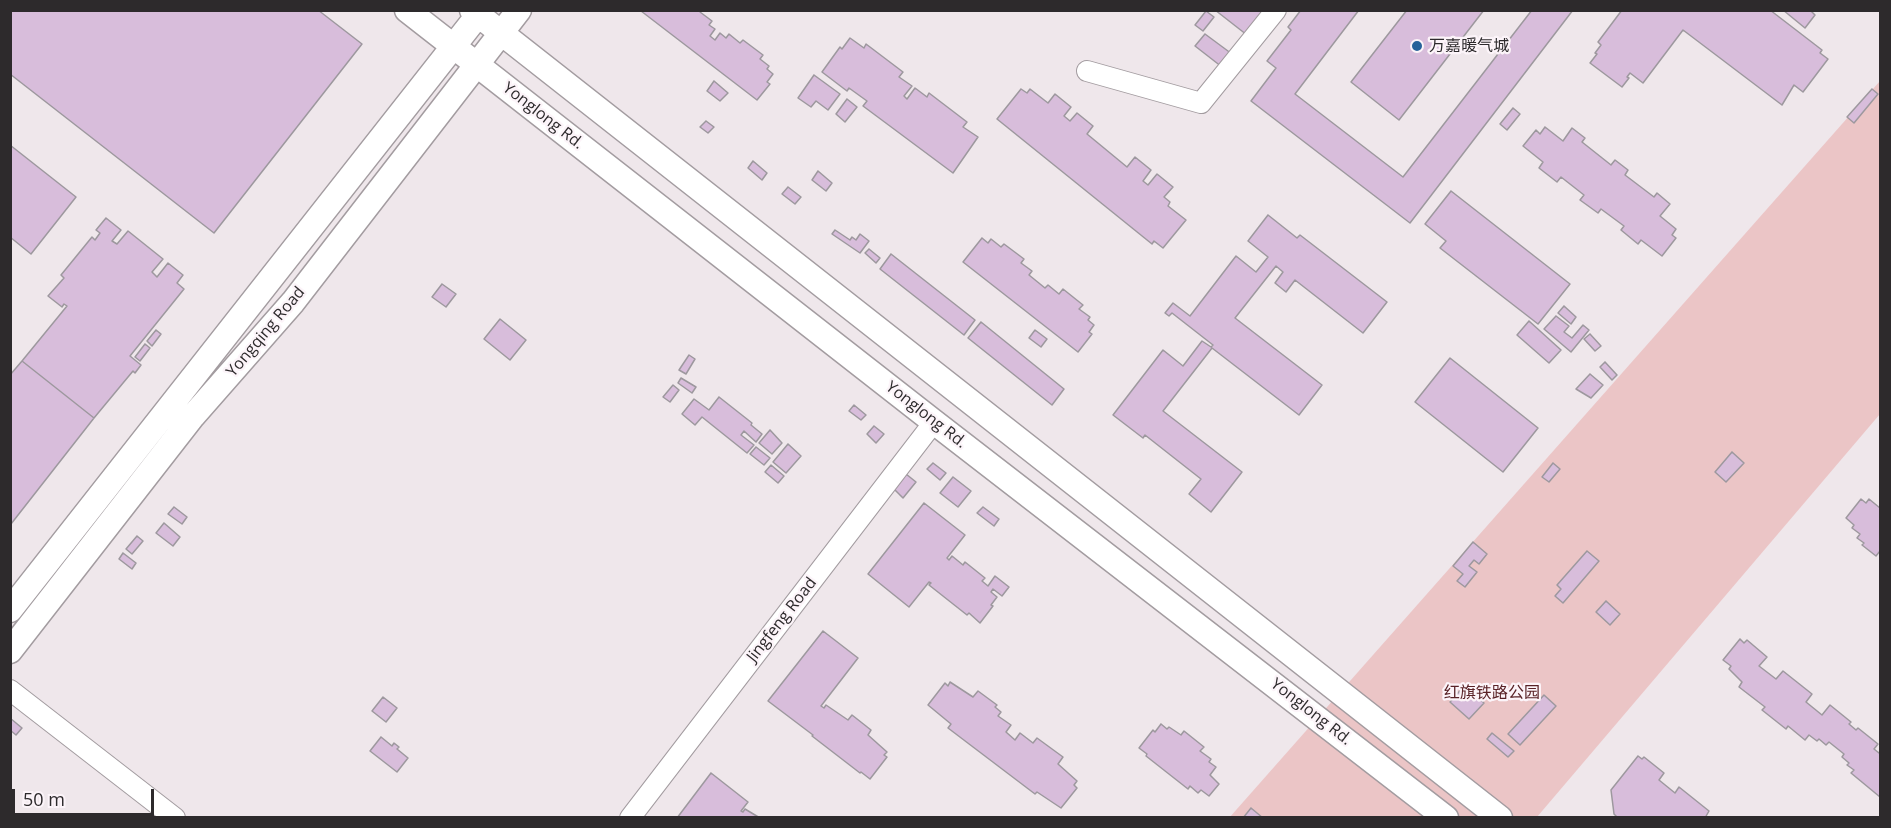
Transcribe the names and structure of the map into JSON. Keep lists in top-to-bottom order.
{
  "streets": {
    "street": ["Yonglong Rd.", "Yongqing Road", "Jingfeng Road"]
  },
  "crossings": [
    ["Yonglong Rd.", "Yongqing Road"],
    ["Yonglong Rd.", "Jingfeng Road"]
  ],
  "parks": ["红旗铁路公园"],
  "places": ["万嘉暖气城"],
  "scale_bar": "50 m"
}
